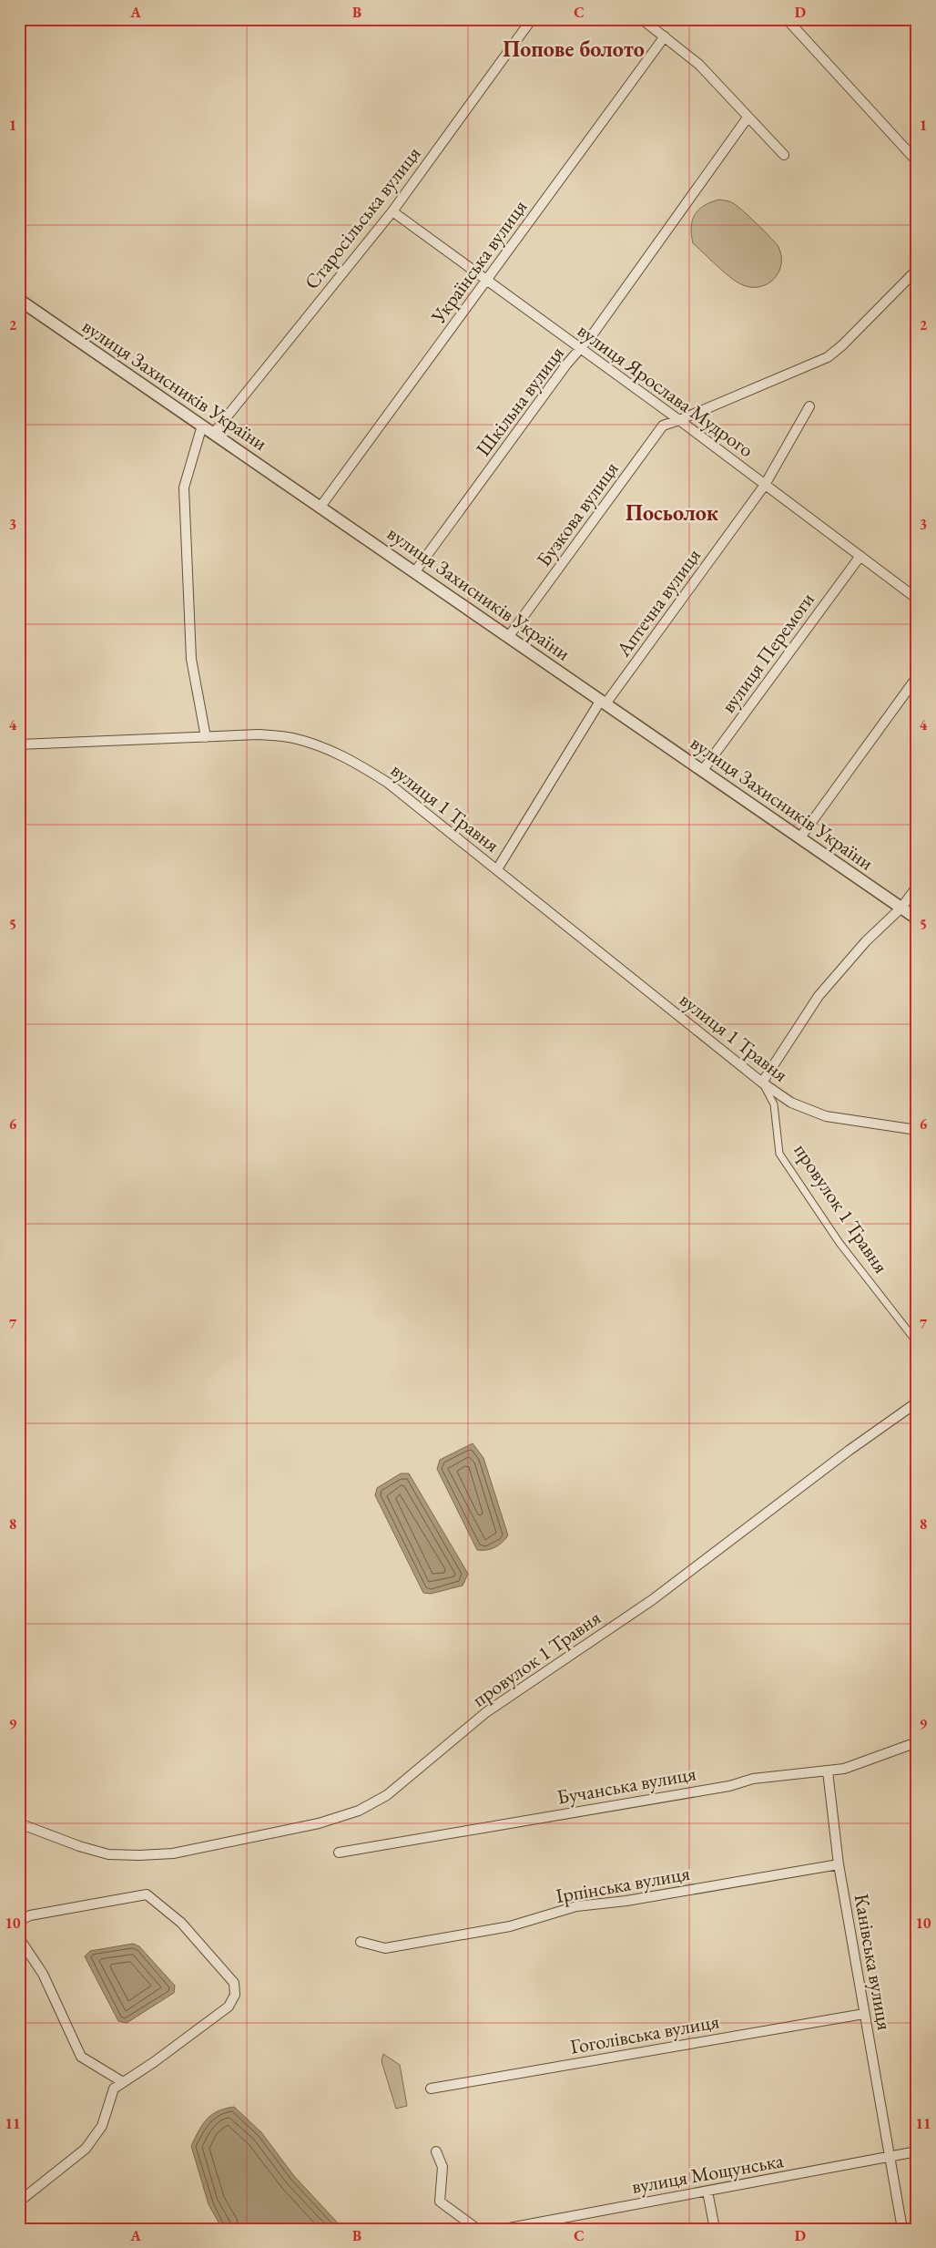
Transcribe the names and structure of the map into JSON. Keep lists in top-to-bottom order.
{
  "streets": {
    "street": [
      "Старосільська вулиця",
      "Українська вулиця",
      "вулиця Захисників України",
      "вулиця Ярослава Мудрого",
      "Шкільна вулиця",
      "Бузкова вулиця",
      "Аптечна вулиця",
      "вулиця Перемоги",
      "вулиця 1 Травня",
      "провулок 1 Травня",
      "Бучанська вулиця",
      "Ірпінська вулиця",
      "Канівська вулиця",
      "Гоголівська вулиця",
      "вулиця Мощунська"
    ]
  },
  "crossings": [
    ["Старосільська вулиця", "вулиця Захисників України"],
    ["Старосільська вулиця", "вулиця Ярослава Мудрого"],
    ["Українська вулиця", "вулиця Захисників України"],
    ["Українська вулиця", "вулиця Ярослава Мудрого"],
    ["вулиця Захисників України", "Шкільна вулиця"],
    ["вулиця Захисників України", "Бузкова вулиця"],
    ["вулиця Захисників України", "Аптечна вулиця"],
    ["вулиця Захисників України", "вулиця Перемоги"],
    ["вулиця Ярослава Мудрого", "Шкільна вулиця"],
    ["вулиця Ярослава Мудрого", "Бузкова вулиця"],
    ["вулиця Ярослава Мудрого", "Аптечна вулиця"],
    ["вулиця Ярослава Мудрого", "вулиця Перемоги"],
    ["Аптечна вулиця", "вулиця 1 Травня"],
    ["вулиця 1 Травня", "провулок 1 Травня"],
    ["Бучанська вулиця", "Канівська вулиця"],
    ["Ірпінська вулиця", "Канівська вулиця"],
    ["Канівська вулиця", "Гоголівська вулиця"],
    ["Канівська вулиця", "вулиця Мощунська"]
  ],
  "districts": ["Попове болото", "Посьолок"],
  "grid": {
    "columns": [
      "A",
      "B",
      "C",
      "D"
    ],
    "rows": [
      "1",
      "2",
      "3",
      "4",
      "5",
      "6",
      "7",
      "8",
      "9",
      "10",
      "11"
    ]
  }
}
